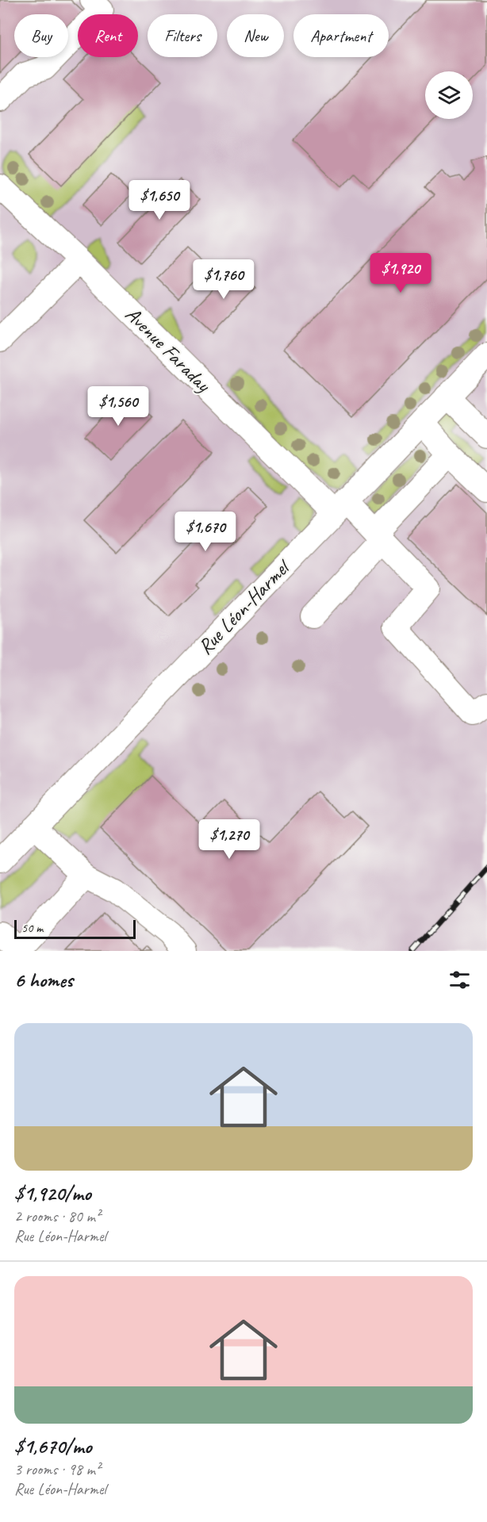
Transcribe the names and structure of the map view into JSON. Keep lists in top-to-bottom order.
{
  "streets": {
    "street": ["Avenue Faraday", "Rue Léon-Harmel"]
  },
  "crossings": [
    ["Avenue Faraday", "Rue Léon-Harmel"]
  ],
  "scale_bar": "50 m",
  "page": {
    "chip": [
      "Buy",
      "Rent",
      "Filters",
      "New",
      "Apartment"
    ],
    "price": [
      "$1,650",
      "$1,920",
      "$1,760",
      "$1,560",
      "$1,670",
      "$1,270"
    ],
    "scale": "50 m",
    "heading": "6 homes",
    "list": [
      {
        "name": "$1,920/mo",
        "note": "2 rooms · 80 m² · Rue Léon-Harmel"
      },
      {
        "name": "$1,670/mo",
        "note": "3 rooms · 98 m² · Rue Léon-Harmel"
      }
    ]
  }
}
